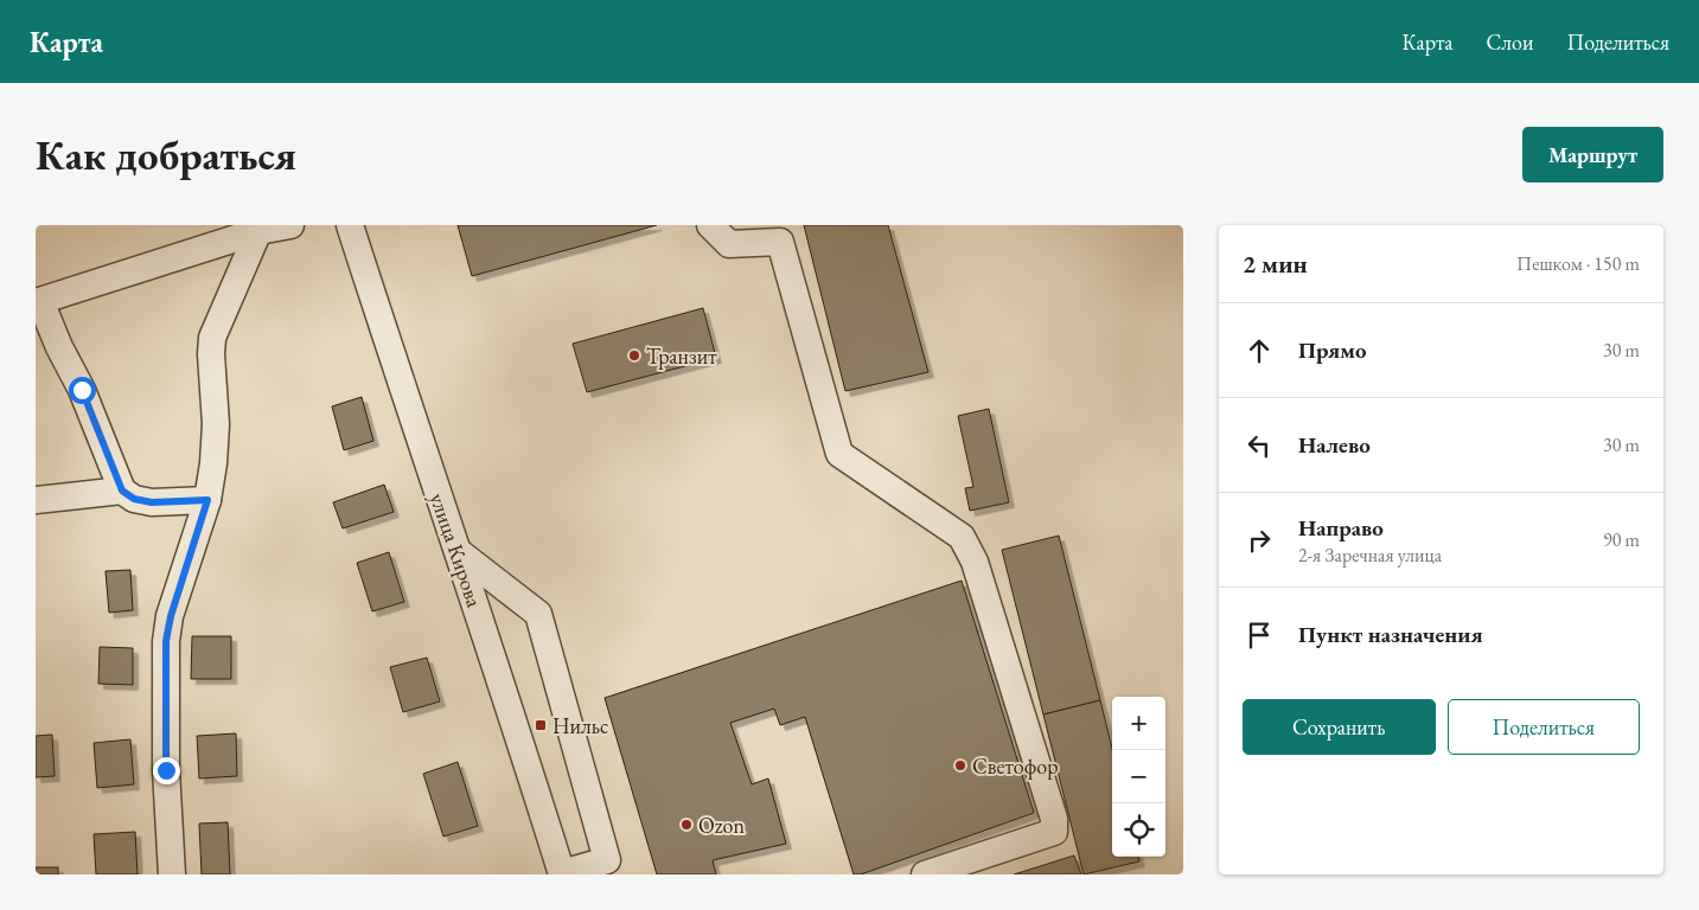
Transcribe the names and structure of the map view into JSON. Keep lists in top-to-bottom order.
{
  "streets": {
    "street": ["улица Кирова"]
  },
  "places": {
    "other": ["Транзит", "Светофор", "Ozon"],
    "transit": ["Нильс"]
  },
  "page": {
    "header": "Карта",
    "nav": ["Карта", "Слои", "Поделиться"],
    "buttons": [
      "Маршрут",
      ["Сохранить", "Поделиться"]
    ],
    "title": "Как добраться",
    "heading": ["2 мин", "Пешком · 150 m"],
    "list": [
      ["Прямо", "30 m"],
      ["Налево", "30 m"],
      ["Направо", "2-я Заречная улица", "90 m"],
      "Пункт назначения"
    ],
    "map_buttons": ["+", "−"]
  }
}
